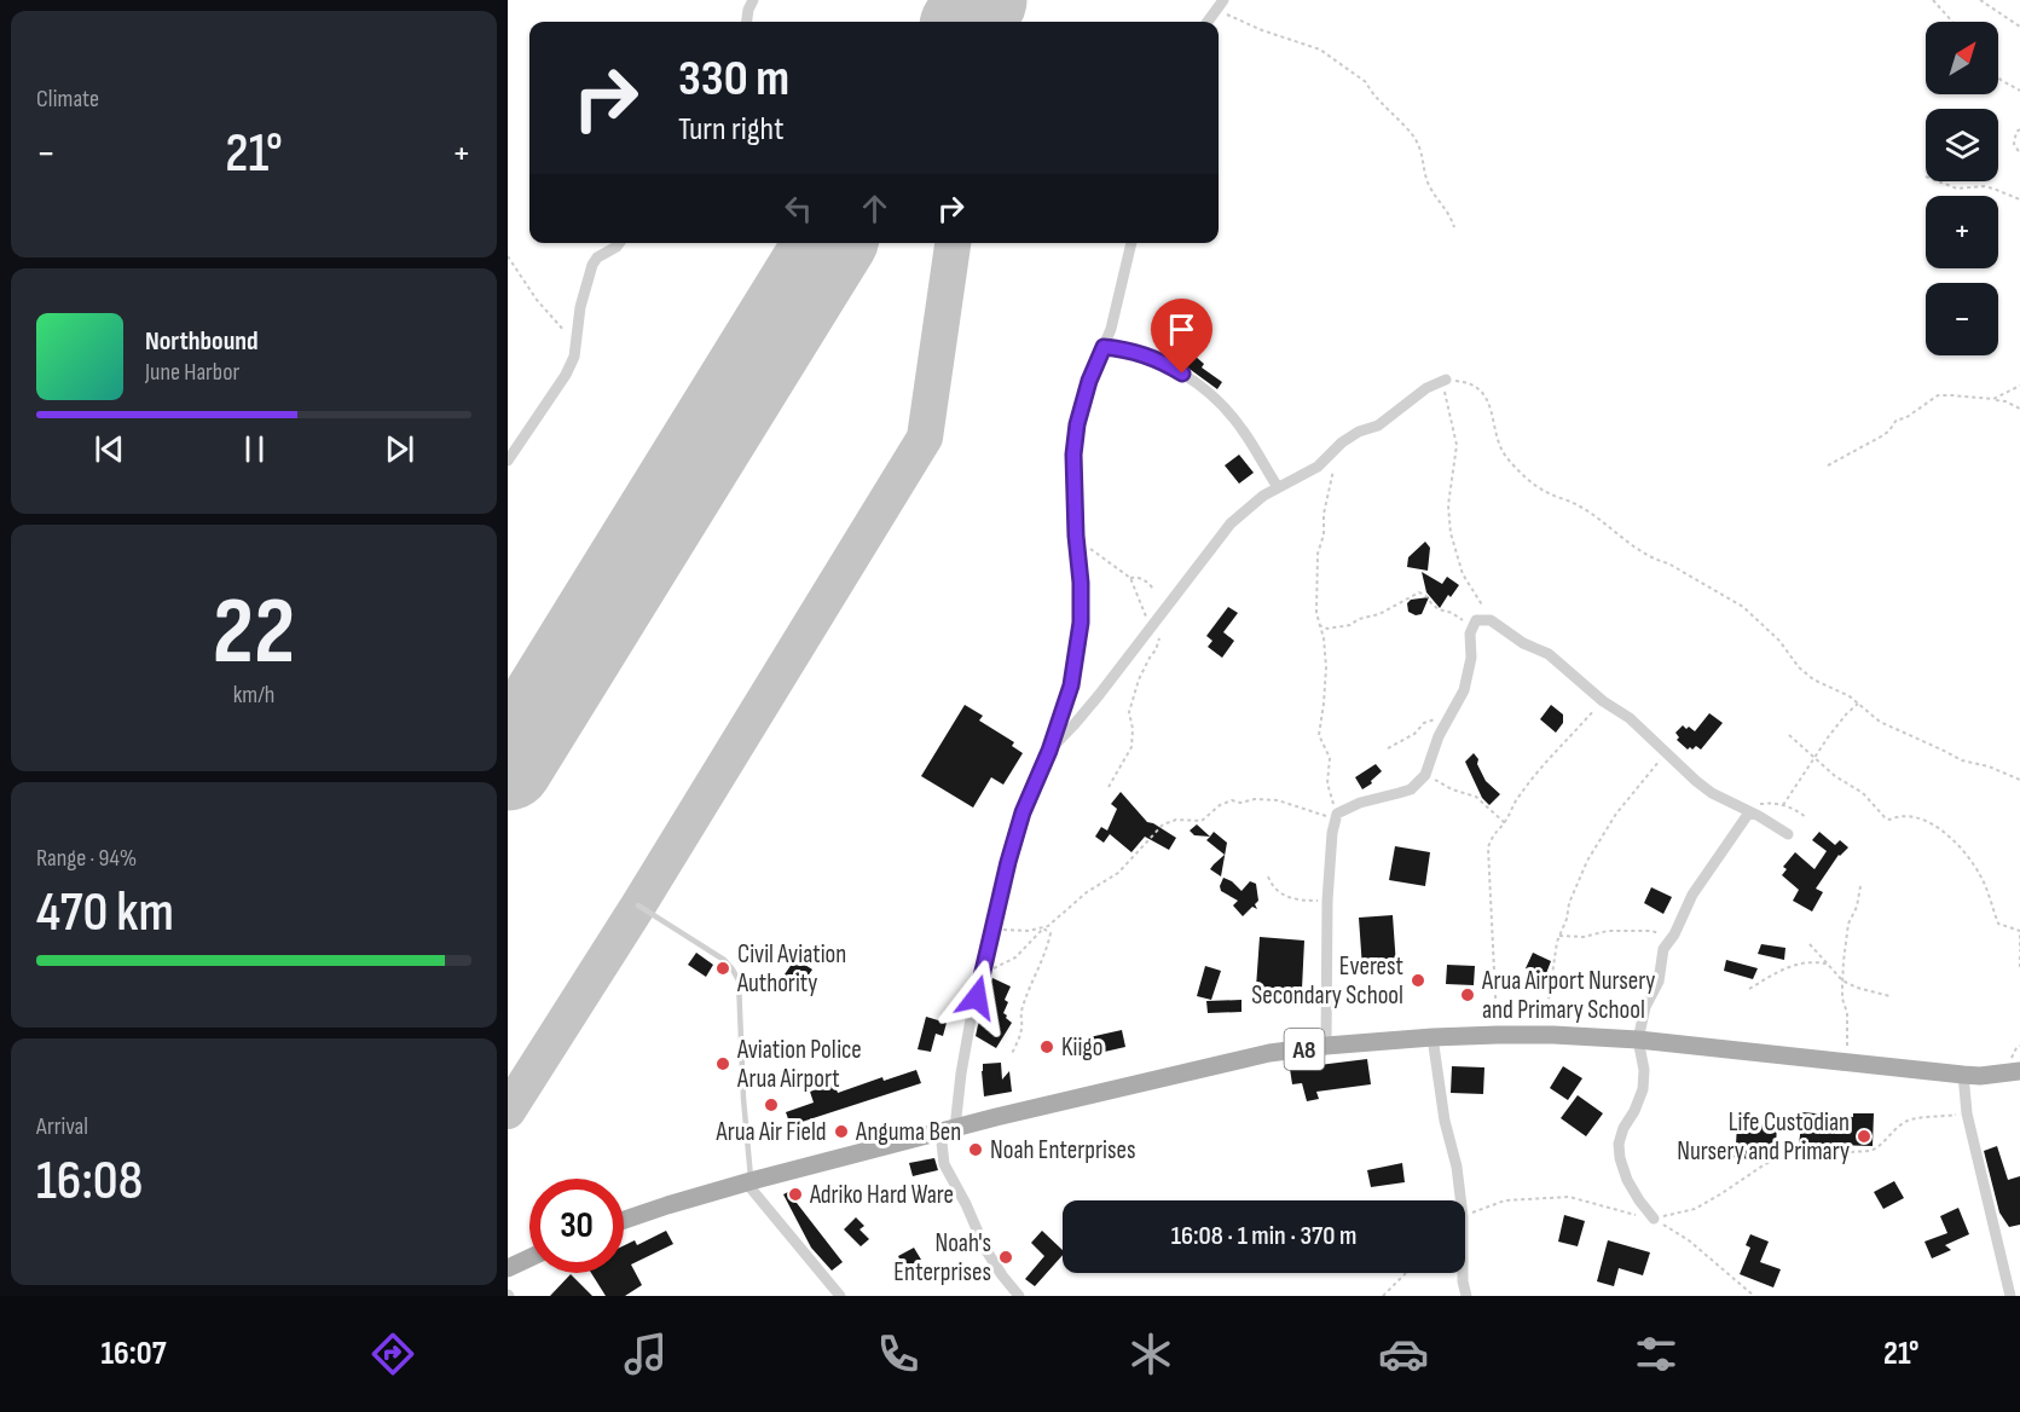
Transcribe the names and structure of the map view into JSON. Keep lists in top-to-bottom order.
{
  "streets": {
    "main road": ["A8"]
  },
  "places": [
    "Civil Aviation Authority",
    "Everest Secondary School",
    "Arua Airport Nursery and Primary School",
    "Kiigo",
    "Aviation Police Arua Airport",
    "Arua Air Field",
    "Anguma Ben",
    "Life Custodian Nursery and Primary",
    "Noah Enterprises",
    "Adriko Hard Ware",
    "Noah's Enterprises"
  ],
  "north": "top right",
  "page": {
    "tile": [
      "Climate",
      ["22", "km/h"],
      ["Range · 94%", "470 km"],
      ["Arrival", "16:08"]
    ],
    "map_buttons": ["+", "−"],
    "turn": ["330 m", "Turn right"],
    "heat": ["−", "21°", "+"],
    "song": ["Northbound", "June Harbor"],
    "limit": "30",
    "trip": "16:08 · 1 min · 370 m",
    "tabs": ["16:07", "21°"]
  }
}
